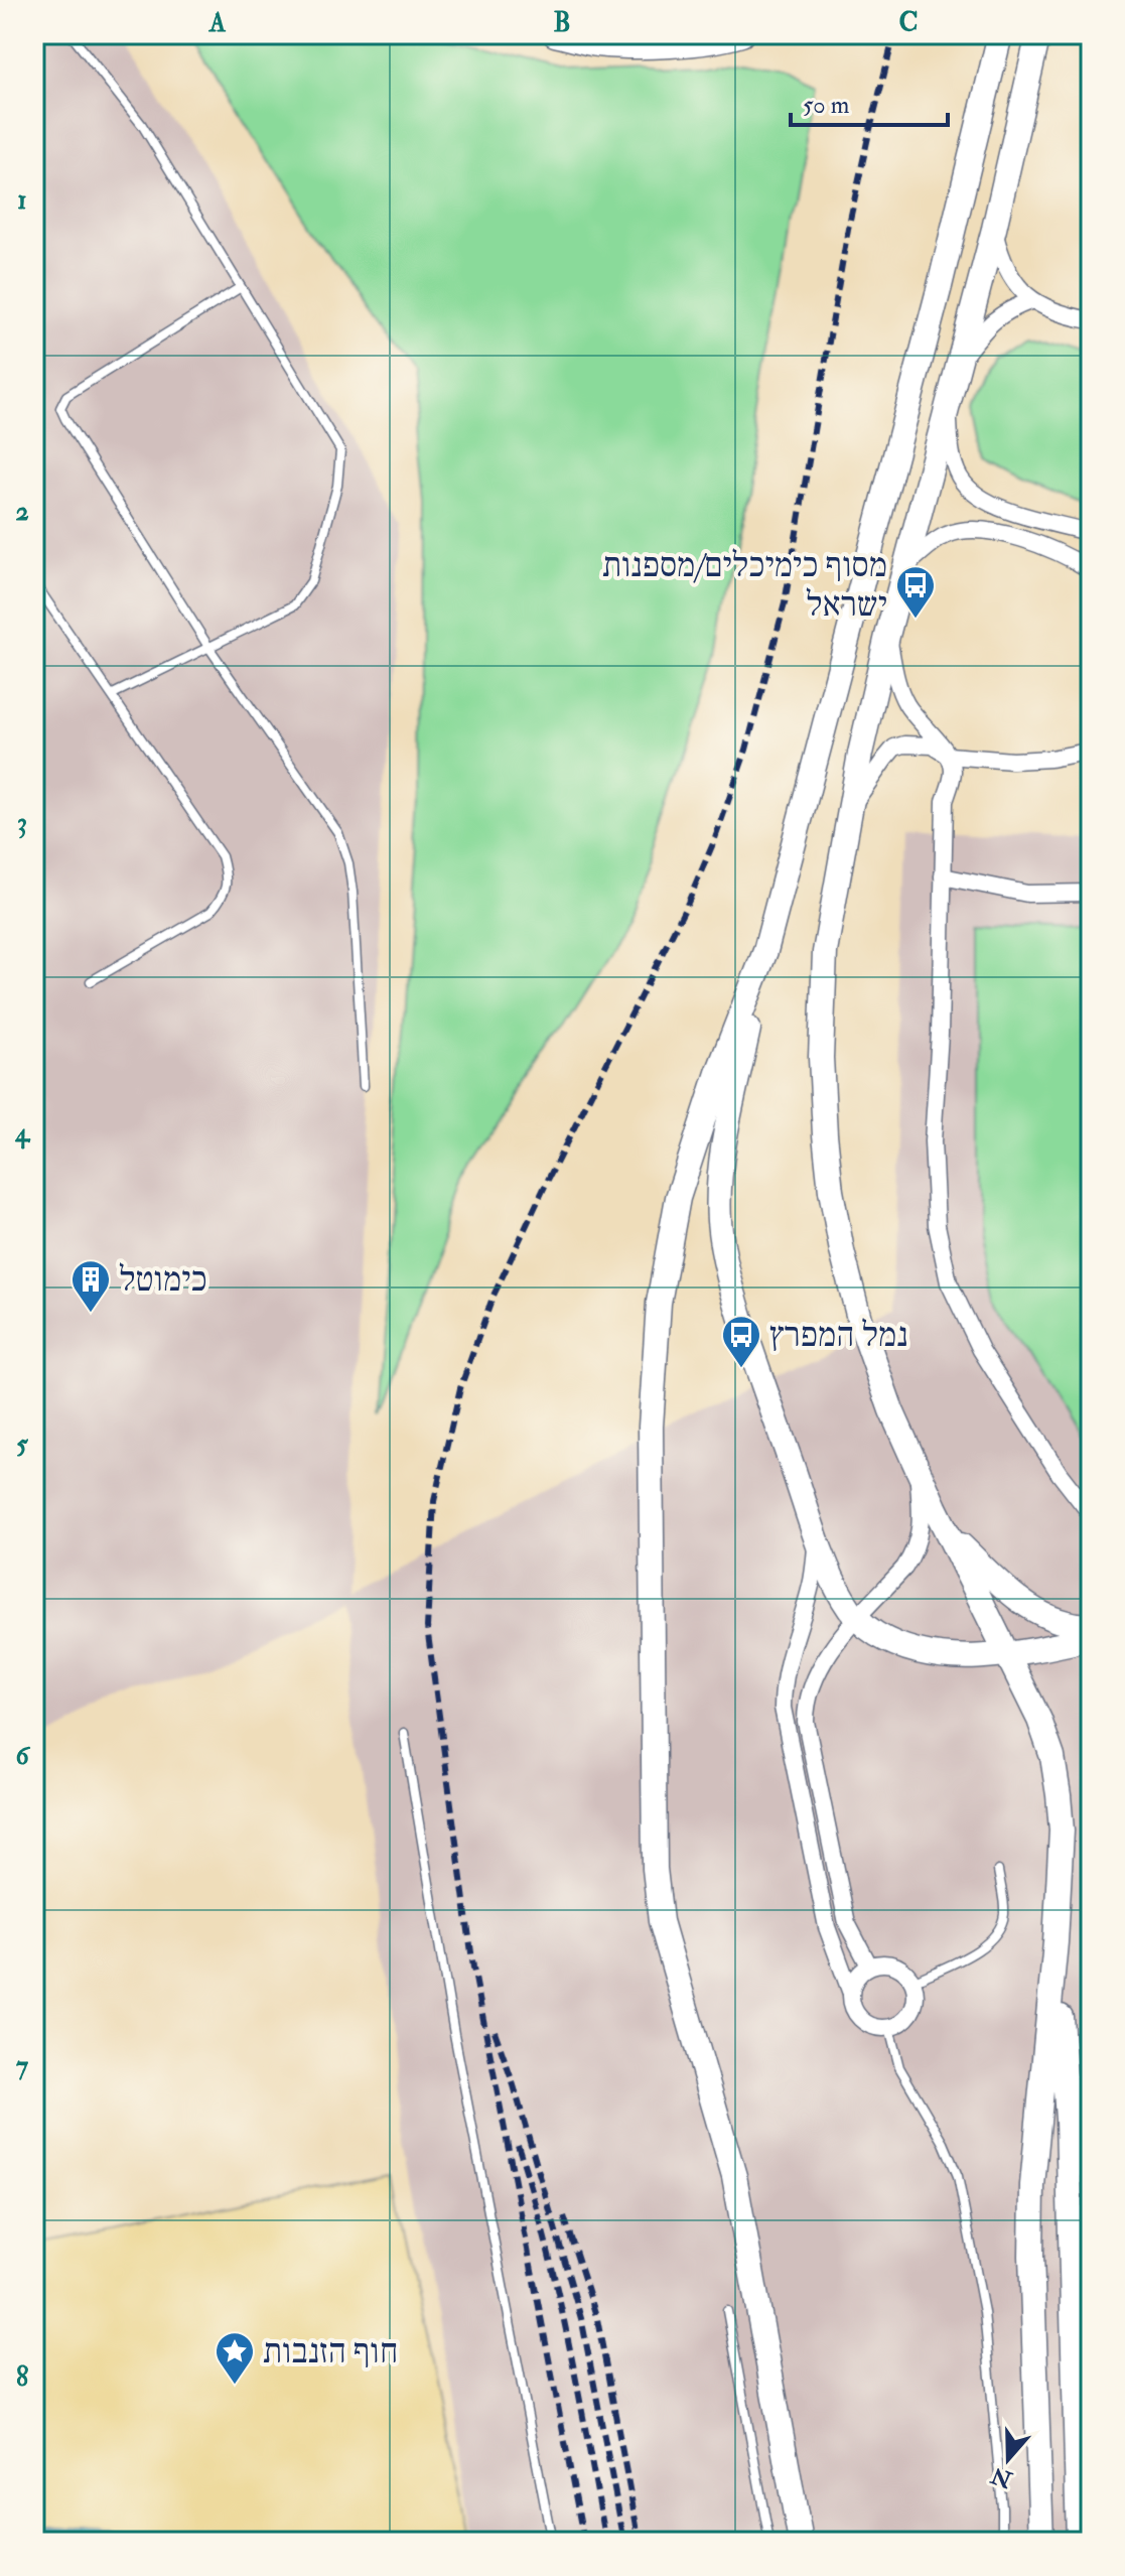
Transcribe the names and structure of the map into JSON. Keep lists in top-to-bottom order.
{
  "places": {
    "bus stop": ["מסוף כימיכלים/מספנות ישראל", "נמל המפרץ"],
    "building": ["כימוטל"],
    "place": ["חוף הזנבות"]
  },
  "scale_bar": "50 m",
  "north": "bottom",
  "grid": {
    "columns": ["A", "B", "C"],
    "rows": [
      "1",
      "2",
      "3",
      "4",
      "5",
      "6",
      "7",
      "8"
    ]
  }
}
